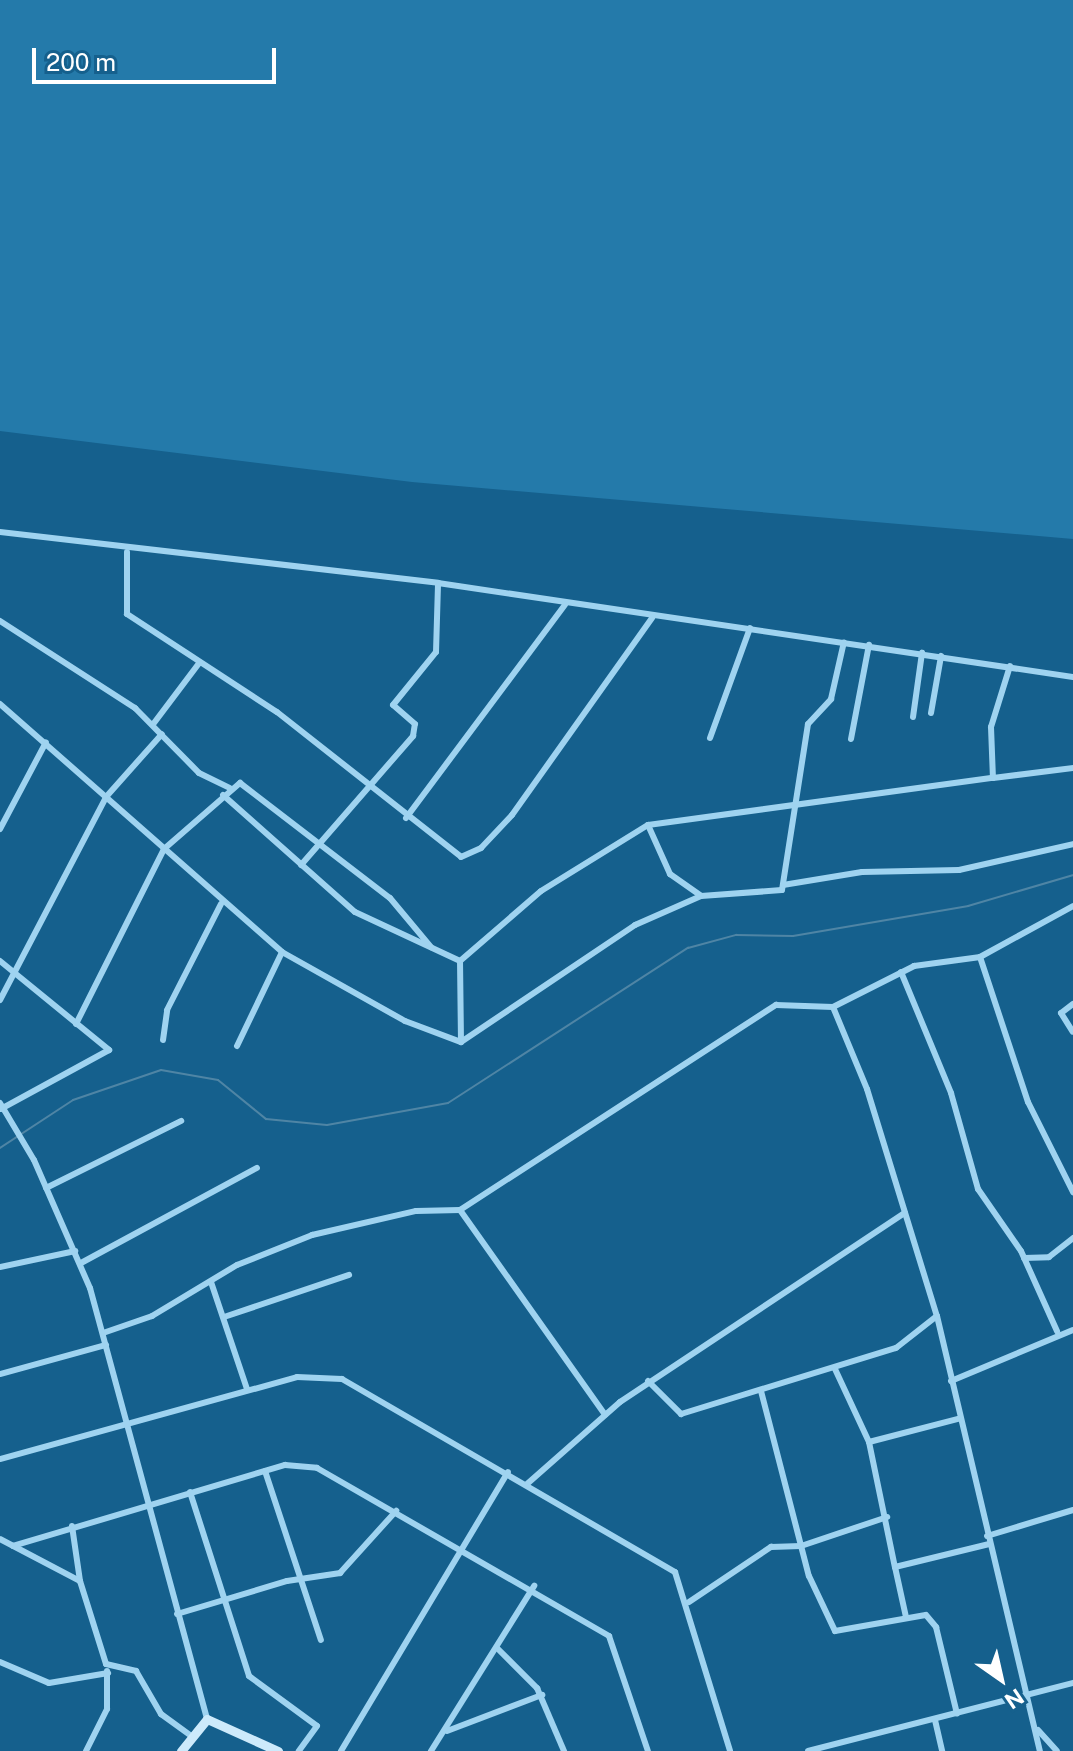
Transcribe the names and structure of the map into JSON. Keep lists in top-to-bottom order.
{
  "scale_bar": "200 m",
  "north": "bottom right"
}
